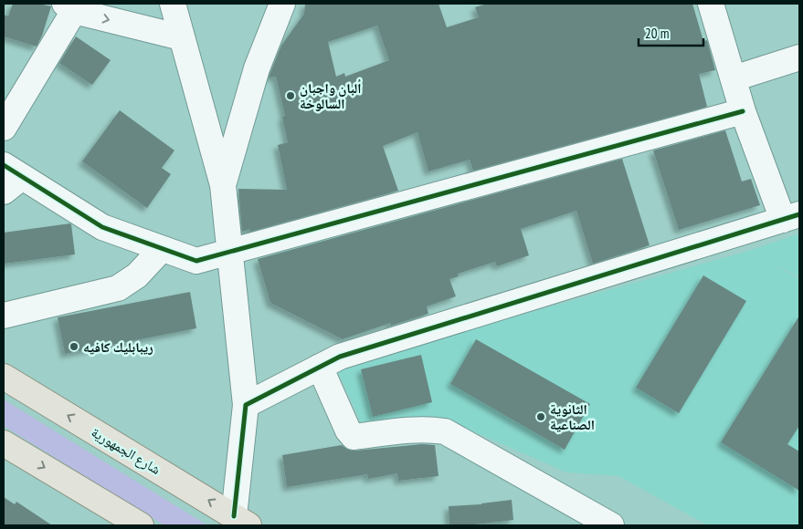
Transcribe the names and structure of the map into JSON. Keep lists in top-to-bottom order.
{
  "streets": {
    "main road": ["شارع الجمهورية"]
  },
  "places": ["ألبان واجبان السالوخة", "ريبابليك كافيه", "الثانوية الصناعية"],
  "scale_bar": "20 m"
}
